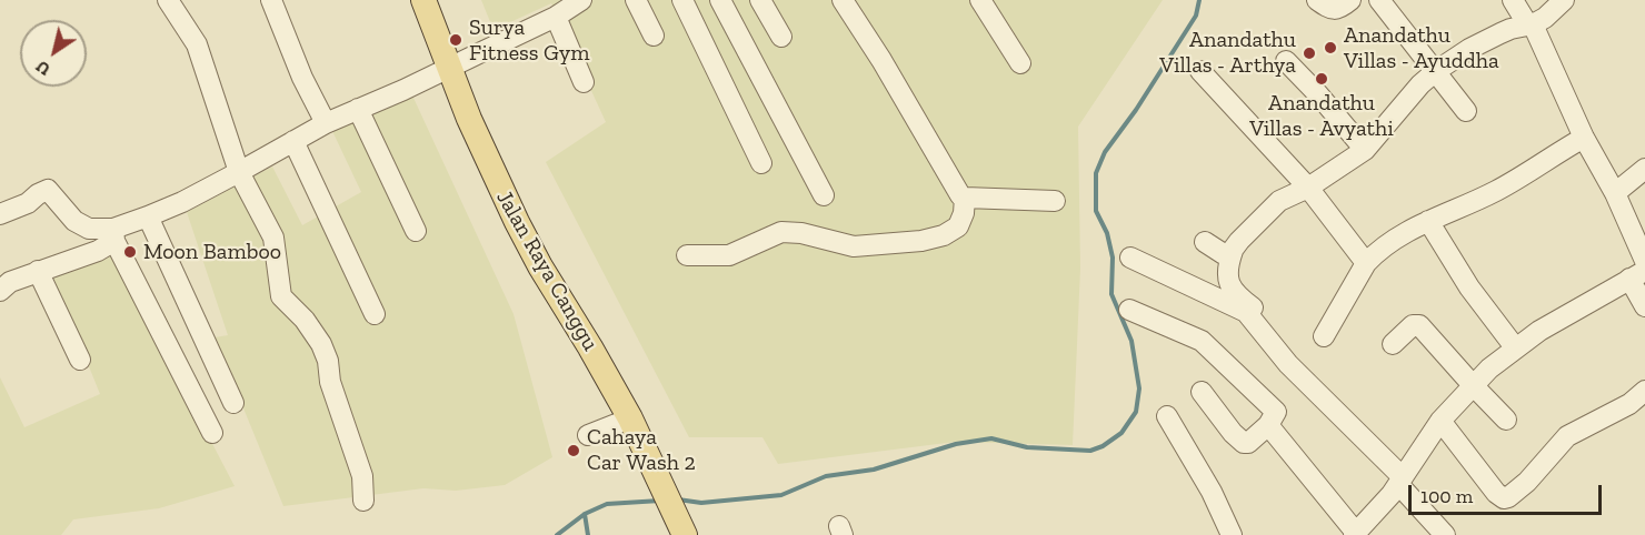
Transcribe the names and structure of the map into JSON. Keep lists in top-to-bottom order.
{
  "streets": {
    "main road": ["Jalan Raya Canggu"]
  },
  "places": [
    "Surya Fitness Gym",
    "Anandathu Villas - Ayuddha",
    "Anandathu Villas - Arthya",
    "Anandathu Villas - Avyathi",
    "Moon Bamboo",
    "Cahaya Car Wash 2"
  ],
  "scale_bar": "100 m",
  "north": "bottom left"
}
